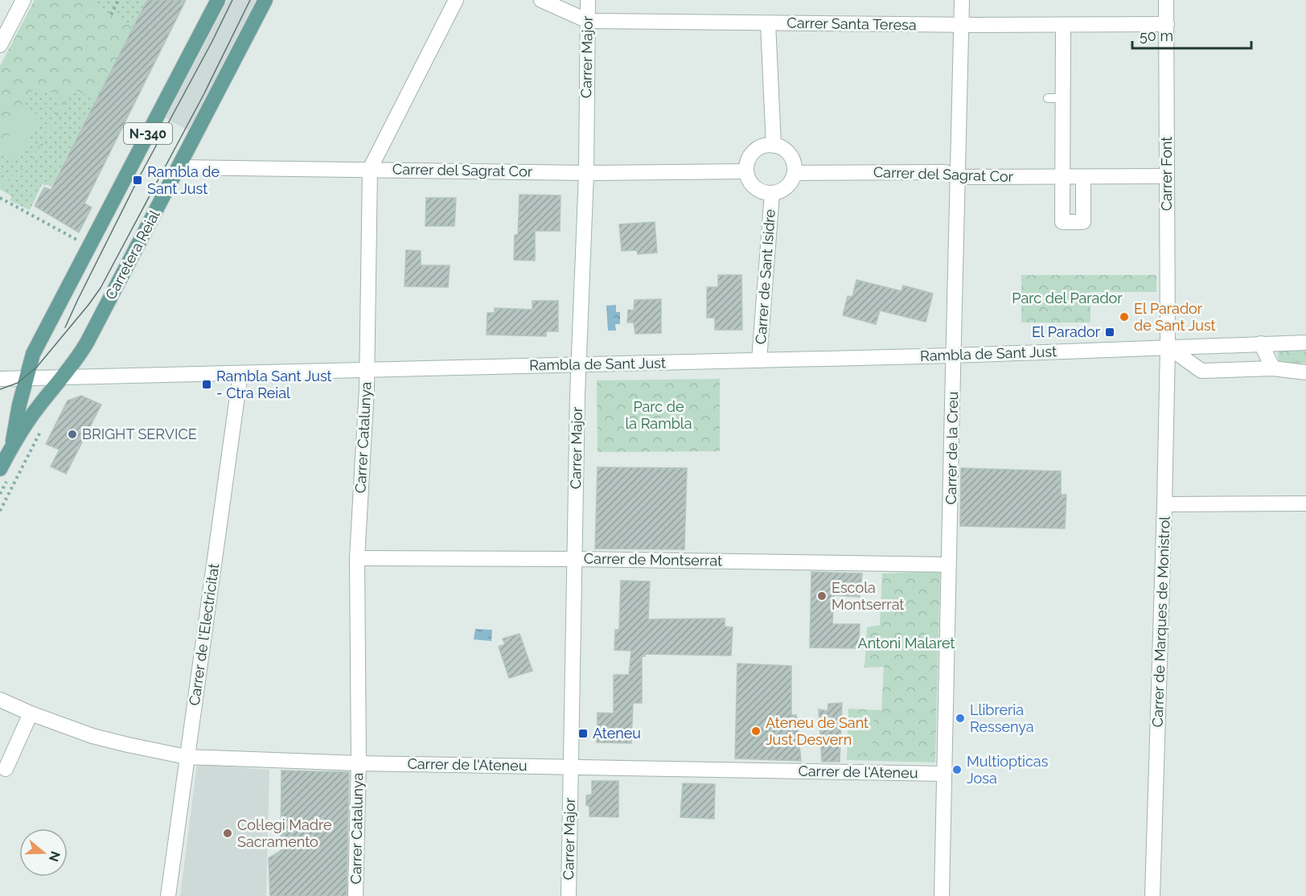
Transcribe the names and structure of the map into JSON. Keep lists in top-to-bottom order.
{
  "streets": {
    "main road": ["N-340", "Carretera Reial"],
    "street": [
      "Carrer Santa Teresa",
      "Carrer Major",
      "Carrer del Sagrat Cor",
      "Carrer Font",
      "Carrer de Sant Isidre",
      "Rambla de Sant Just",
      "Carrer Catalunya",
      "Carrer de la Creu",
      "Carrer de Montserrat",
      "Carrer de Marques de Monistrol",
      "Carrer de l'Electricitat",
      "Carrer de l'Ateneu"
    ]
  },
  "crossings": [
    ["Carrer Santa Teresa", "Carrer Major"],
    ["Carrer Santa Teresa", "Carrer Font"],
    ["Carrer Santa Teresa", "Carrer de la Creu"],
    ["Carrer Major", "Carrer del Sagrat Cor"],
    ["Carrer Major", "Rambla de Sant Just"],
    ["Carrer Major", "Carrer de Montserrat"],
    ["Carrer Major", "Carrer de l'Ateneu"],
    ["Carrer del Sagrat Cor", "Carrer Font"],
    ["Carrer del Sagrat Cor", "Carretera Reial"],
    ["Carrer del Sagrat Cor", "Carrer de Sant Isidre"],
    ["Carrer del Sagrat Cor", "Carrer Catalunya"],
    ["Carrer del Sagrat Cor", "Carrer de la Creu"],
    ["Carrer Font", "Rambla de Sant Just"],
    ["Carrer Font", "Carrer de Marques de Monistrol"],
    ["Carretera Reial", "Rambla de Sant Just"],
    ["Carrer de Sant Isidre", "Rambla de Sant Just"],
    ["Rambla de Sant Just", "Carrer Catalunya"],
    ["Rambla de Sant Just", "Carrer de la Creu"],
    ["Rambla de Sant Just", "Carrer de Marques de Monistrol"],
    ["Rambla de Sant Just", "Carrer de l'Electricitat"],
    ["Carrer Catalunya", "Carrer de Montserrat"],
    ["Carrer Catalunya", "Carrer de l'Ateneu"],
    ["Carrer de la Creu", "Carrer de Montserrat"],
    ["Carrer de la Creu", "Carrer de l'Ateneu"],
    ["Carrer de l'Electricitat", "Carrer de l'Ateneu"]
  ],
  "parks": ["Parc del Parador", "Parc de la Rambla", "Antoni Malaret"],
  "places": {
    "transit": [
      "Rambla de Sant Just",
      "El Parador",
      "Rambla Sant Just - Ctra Reial",
      "Ateneu"
    ],
    "other": [
      "El Parador de Sant Just",
      "BRIGHT SERVICE",
      "Escola Montserrat",
      "Llibreria Ressenya",
      "Ateneu de Sant Just Desvern",
      "Multiopticas Josa",
      "Col·legi Madre Sacramento"
    ]
  },
  "scale_bar": "50 m",
  "north": "right"
}
